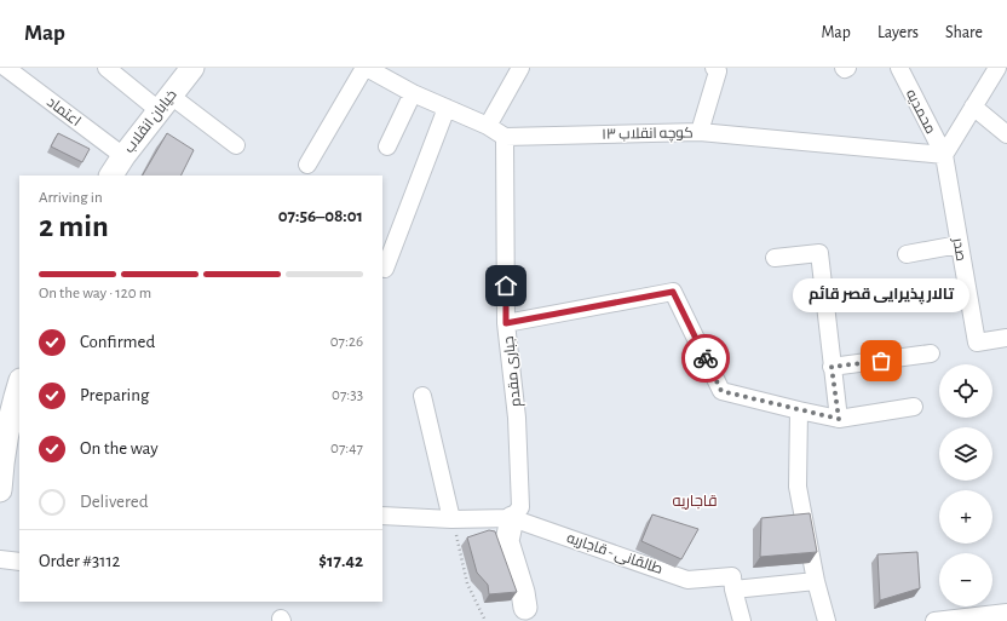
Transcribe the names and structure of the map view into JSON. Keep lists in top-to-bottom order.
{
  "streets": {
    "main road": ["خیابان انقلاب"],
    "street": [
      "اعتماد",
      "محمدیه",
      "کوچه انقلاب ۱۳",
      "صدر",
      "جباری مقدم",
      "طالقانی - قاجاریه"
    ]
  },
  "crossings": [
    ["اعتماد", "خیابان انقلاب"],
    ["محمدیه", "کوچه انقلاب ۱۳"],
    ["محمدیه", "صدر"],
    ["کوچه انقلاب ۱۳", "صدر"],
    ["کوچه انقلاب ۱۳", "جباری مقدم"],
    ["جباری مقدم", "طالقانی - قاجاریه"]
  ],
  "districts": ["قاجاریه"],
  "places": ["تالار پذیرایی قصر قائم"],
  "page": {
    "header": "Map",
    "nav": ["Map", "Layers", "Share"],
    "heading": ["2 min", "Arriving in", "07:56–08:01"],
    "panel": ["Order #3112", "$17.42"],
    "bar": "On the way · 120 m",
    "bubble": "تالار پذیرایی قصر قائم",
    "list": [
      ["Confirmed", "07:26"],
      ["Preparing", "07:33"],
      ["On the way", "07:47"],
      "Delivered"
    ],
    "map_buttons": ["+", "−"]
  }
}
